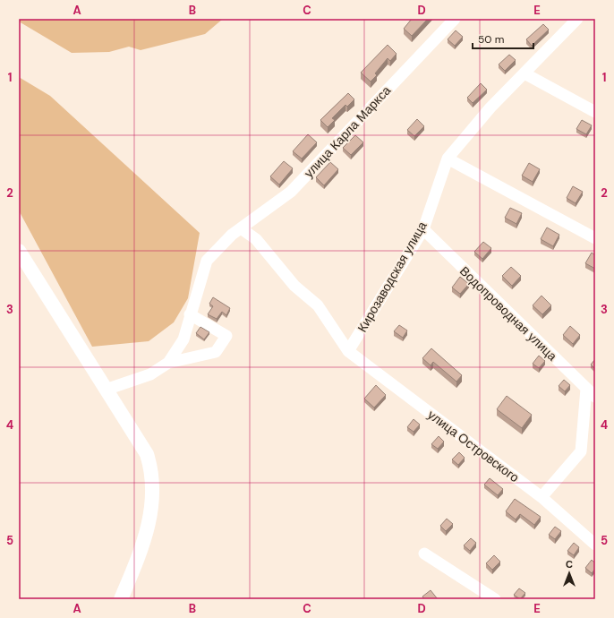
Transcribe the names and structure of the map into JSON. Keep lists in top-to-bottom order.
{
  "streets": {
    "street": [
      "улица Карла Маркса",
      "Кирозаводская улица",
      "Водопроводная улица",
      "улица Островского"
    ]
  },
  "crossings": [
    ["улица Карла Маркса", "улица Островского"],
    ["Кирозаводская улица", "Водопроводная улица"],
    ["Кирозаводская улица", "улица Островского"]
  ],
  "scale_bar": "50 m",
  "north": "top",
  "grid": {
    "columns": [
      "A",
      "B",
      "C",
      "D",
      "E"
    ],
    "rows": [
      "1",
      "2",
      "3",
      "4",
      "5"
    ]
  }
}
